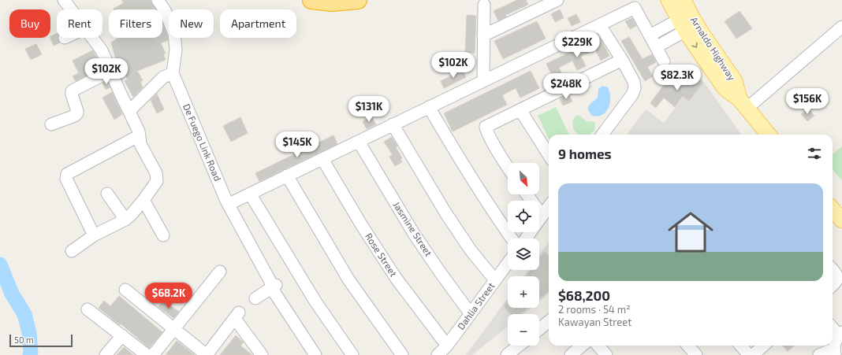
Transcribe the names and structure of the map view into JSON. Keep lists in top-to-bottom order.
{
  "streets": {
    "main road": ["Arnaldo Highway"],
    "street": [
      "De Fuego Link Road",
      "Jasmine Street",
      "Rose Street",
      "Dahlia Street"
    ]
  },
  "crossings": [
    ["Jasmine Street", "Dahlia Street"],
    ["Rose Street", "Dahlia Street"]
  ],
  "scale_bar": "50 m",
  "north": "bottom right",
  "page": {
    "chip": [
      "Buy",
      "Rent",
      "Filters",
      "New",
      "Apartment"
    ],
    "price": [
      "$229K",
      "$102K",
      "$102K",
      "$82.3K",
      "$248K",
      "$156K",
      "$131K",
      "$145K",
      "$68.2K"
    ],
    "heading": "9 homes",
    "map_buttons": ["+", "−"],
    "list": [
      {
        "name": "$68,200",
        "note": "2 rooms · 54 m² · Kawayan Street"
      }
    ],
    "scale": "50 m"
  }
}
